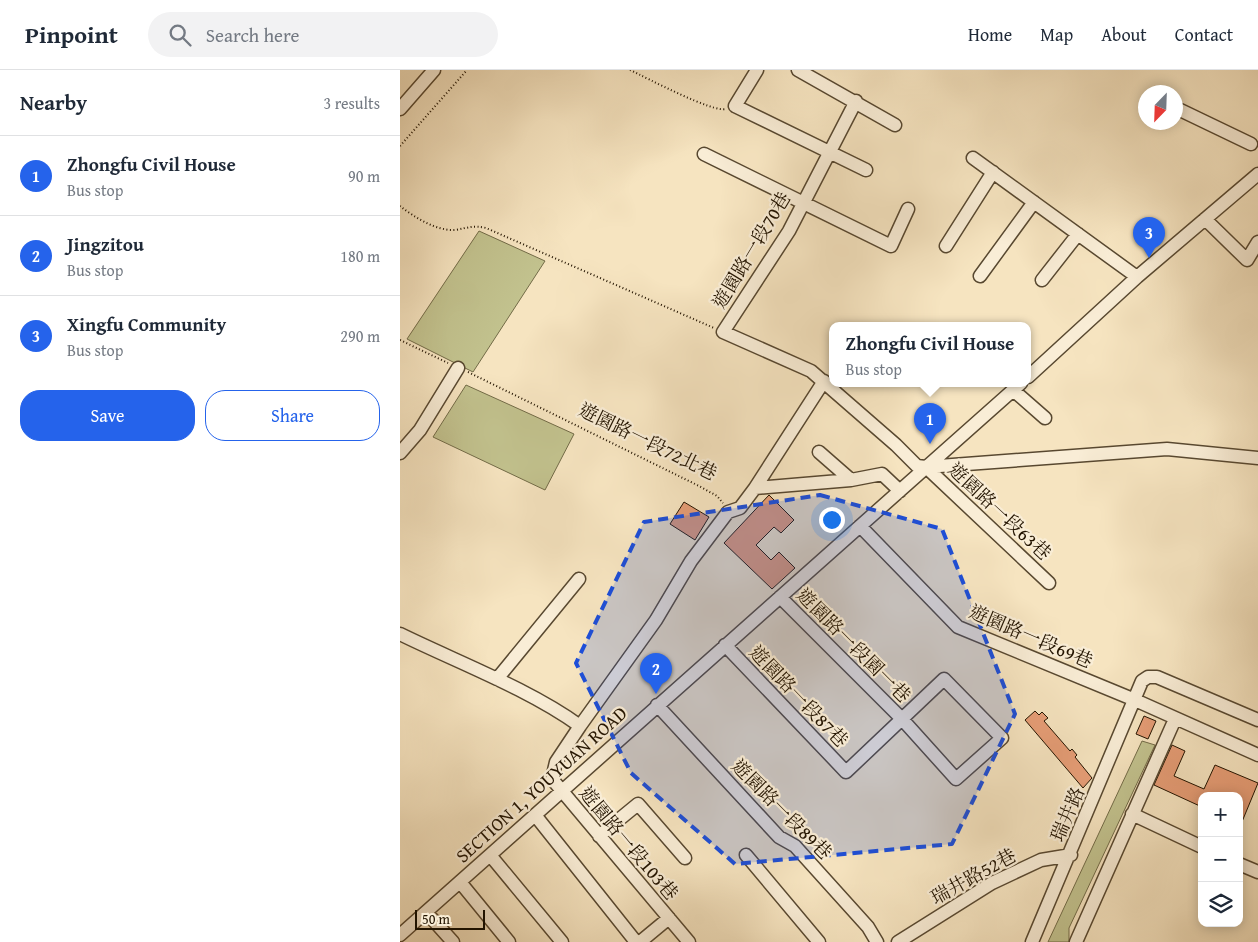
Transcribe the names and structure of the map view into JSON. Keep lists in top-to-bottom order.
{
  "streets": {
    "street": [
      "遊園路一段70巷",
      "遊園路一段63巷",
      "遊園路一段69巷",
      "遊園路一段園一巷",
      "遊園路一段87巷",
      "SECTION 1, YOUYUAN ROAD",
      "遊園路一段89巷",
      "瑞井路",
      "遊園路一段103巷",
      "瑞井路52巷"
    ],
    "path": ["遊園路一段72北巷"]
  },
  "crossings": [
    ["遊園路一段70巷", "遊園路一段63巷"],
    ["遊園路一段70巷", "SECTION 1, YOUYUAN ROAD"],
    ["遊園路一段63巷", "SECTION 1, YOUYUAN ROAD"],
    ["遊園路一段69巷", "SECTION 1, YOUYUAN ROAD"],
    ["遊園路一段69巷", "瑞井路"],
    ["遊園路一段園一巷", "遊園路一段87巷"],
    ["遊園路一段園一巷", "SECTION 1, YOUYUAN ROAD"],
    ["遊園路一段87巷", "SECTION 1, YOUYUAN ROAD"],
    ["SECTION 1, YOUYUAN ROAD", "遊園路一段89巷"],
    ["SECTION 1, YOUYUAN ROAD", "遊園路一段103巷"],
    ["瑞井路", "瑞井路52巷"]
  ],
  "scale_bar": "50 m",
  "north": "bottom left",
  "page": {
    "header": "Pinpoint",
    "search": "Search here",
    "nav": [
      "Home",
      "Map",
      "About",
      "Contact"
    ],
    "heading": ["Nearby", "3 results"],
    "list": [
      {
        "mark": "1",
        "name": "Zhongfu Civil House",
        "note": "Bus stop",
        "value": "90 m"
      },
      {
        "mark": "2",
        "name": "Jingzitou",
        "note": "Bus stop",
        "value": "180 m"
      },
      {
        "mark": "3",
        "name": "Xingfu Community",
        "note": "Bus stop",
        "value": "290 m"
      }
    ],
    "pins": ["3", "1", "2"],
    "popup": ["Zhongfu Civil House", "Bus stop"],
    "buttons": ["Save", "Share"],
    "map_buttons": ["+", "−"],
    "scale": "50 m"
  }
}
